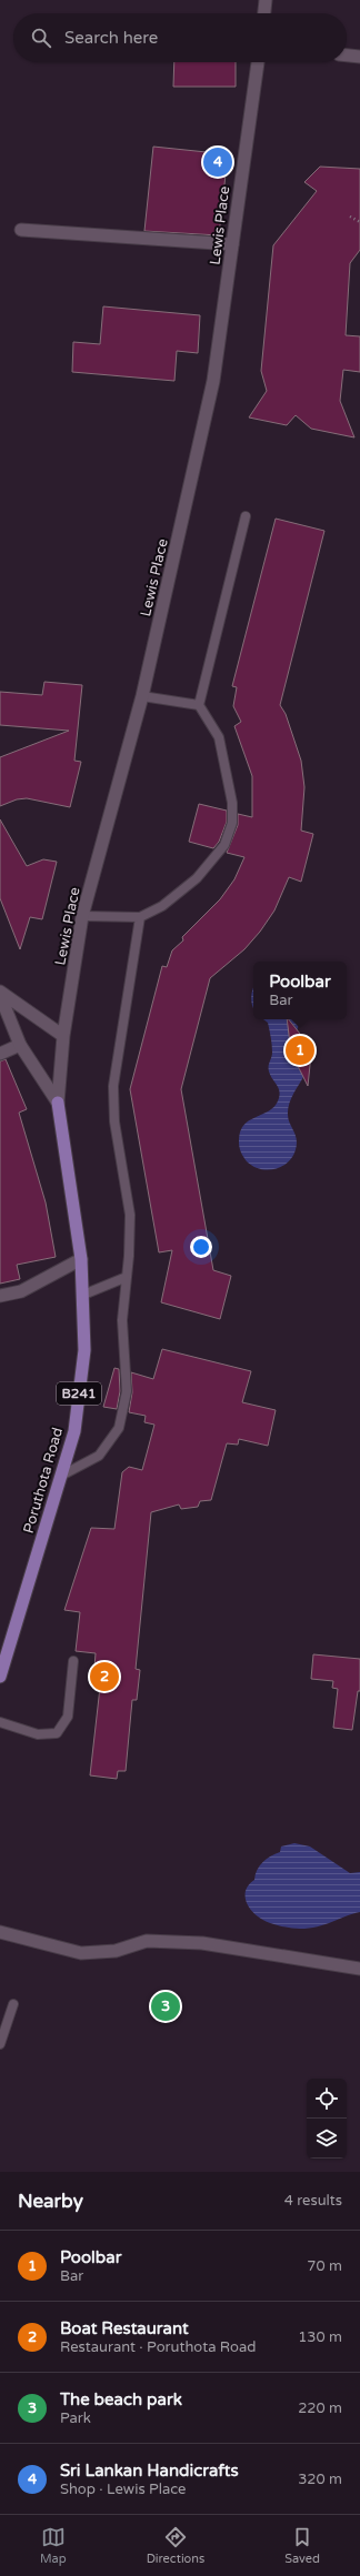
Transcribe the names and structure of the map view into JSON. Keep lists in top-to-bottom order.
{
  "streets": {
    "main road": ["B241", "Poruthota Road"],
    "street": ["Lewis Place"]
  },
  "crossings": [
    ["Lewis Place", "Poruthota Road"]
  ],
  "page": {
    "search": "Search here",
    "pins": [
      "4",
      "1",
      "2",
      "3"
    ],
    "popup": ["Poolbar", "Bar"],
    "heading": ["Nearby", "4 results"],
    "list": [
      {
        "mark": "1",
        "name": "Poolbar",
        "note": "Bar",
        "value": "70 m"
      },
      {
        "mark": "2",
        "name": "Boat Restaurant",
        "note": "Restaurant · Poruthota Road",
        "value": "130 m"
      },
      {
        "mark": "3",
        "name": "The beach park",
        "note": "Park",
        "value": "220 m"
      },
      {
        "mark": "4",
        "name": "Sri Lankan Handicrafts",
        "note": "Shop · Lewis Place",
        "value": "320 m"
      }
    ],
    "nav": ["Map", "Directions", "Saved"]
  }
}
